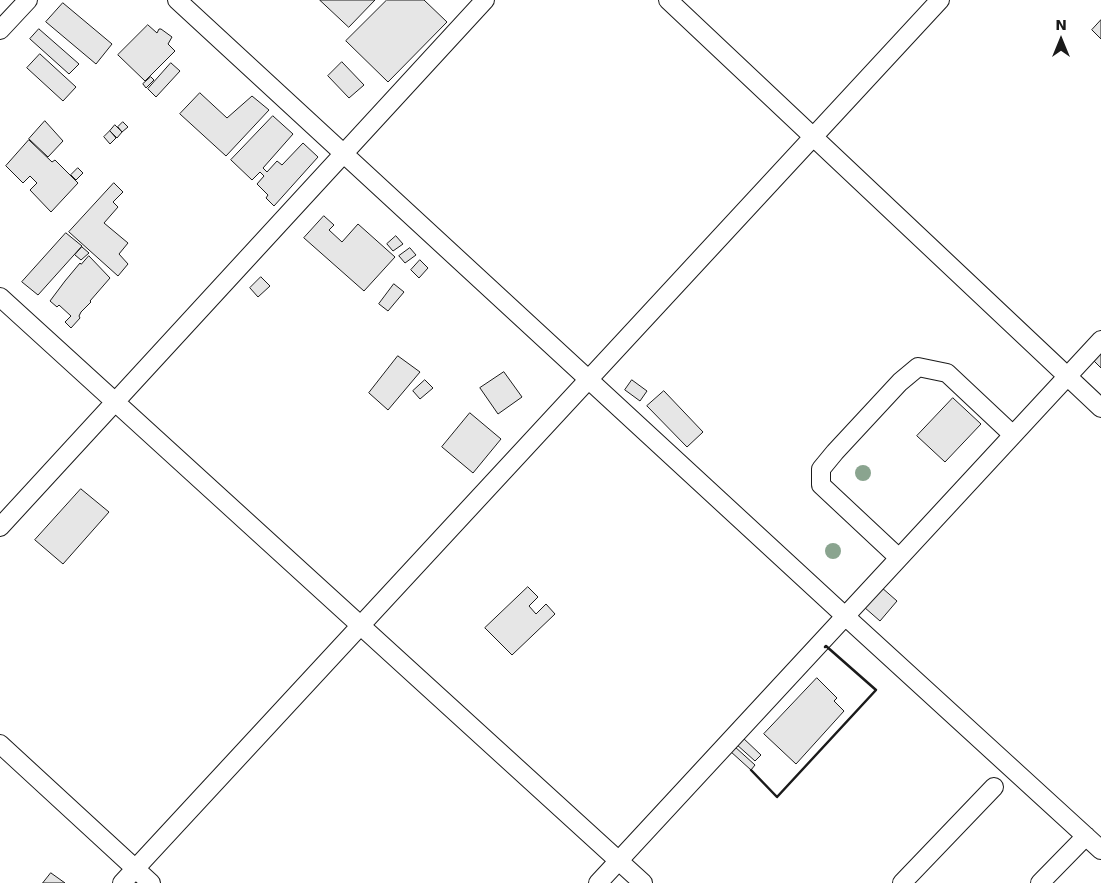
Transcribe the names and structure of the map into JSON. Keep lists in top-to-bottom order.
{
  "north": "top"
}
